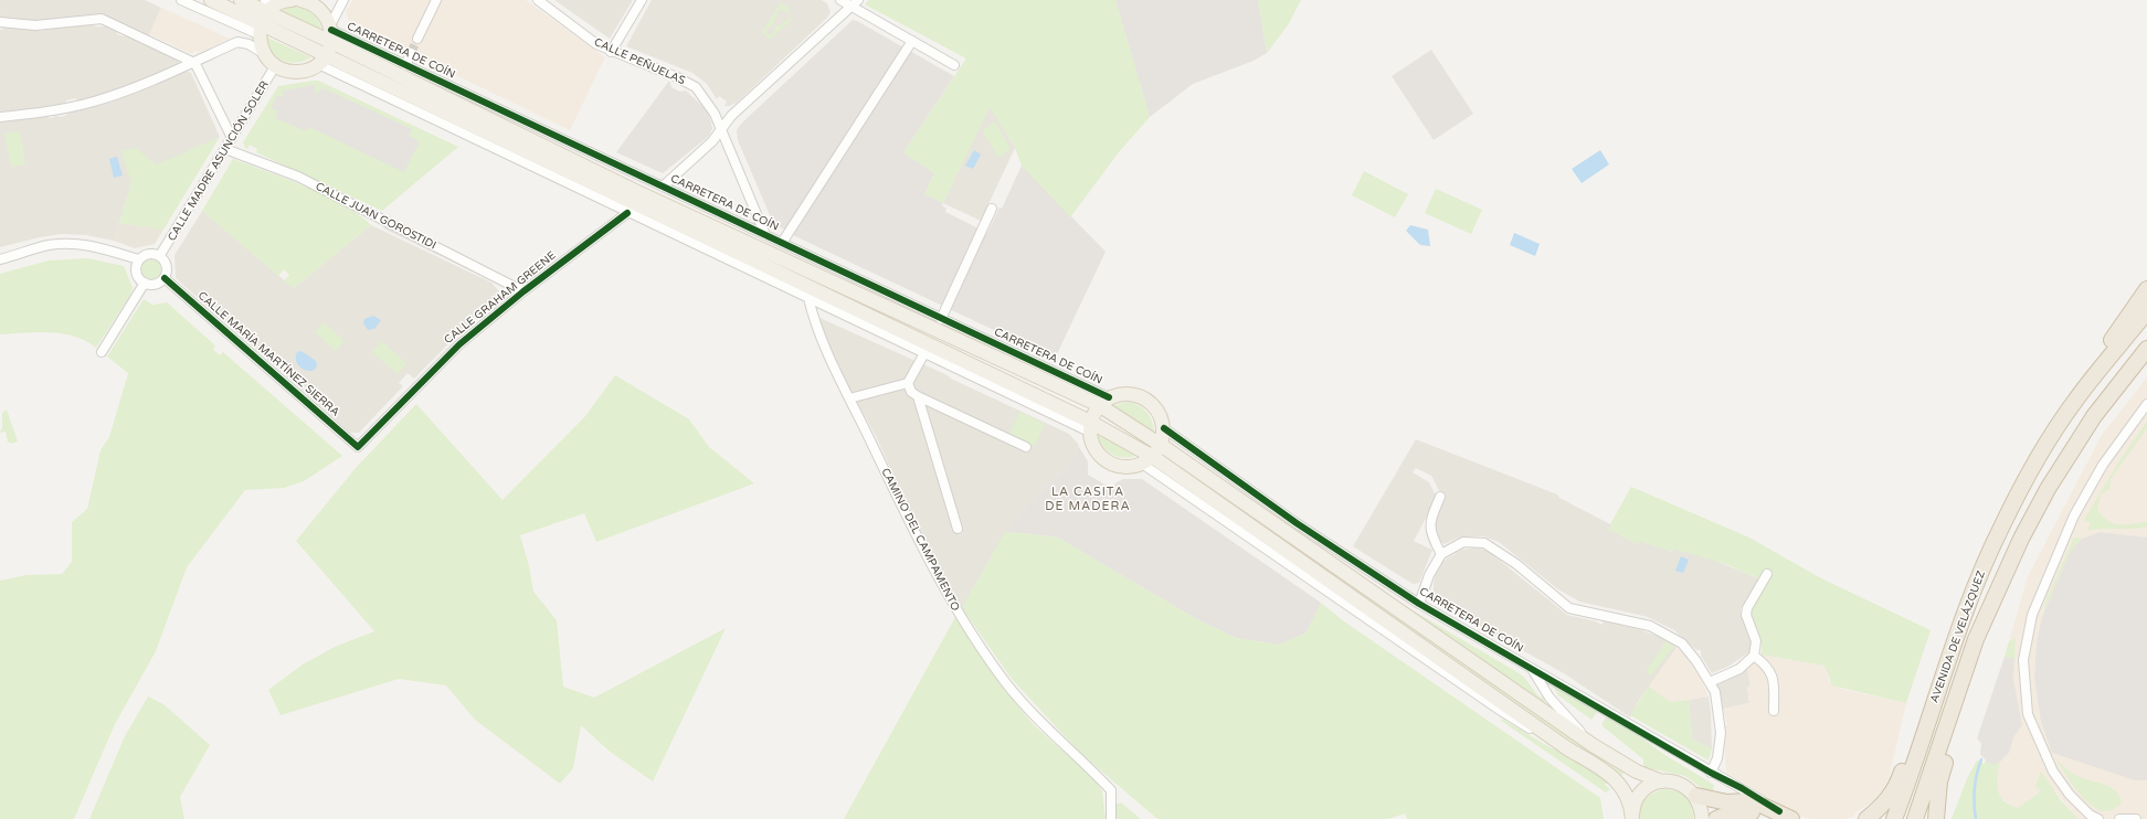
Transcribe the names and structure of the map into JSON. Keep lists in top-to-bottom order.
{
  "streets": {
    "highway": ["AVENIDA DE VELÁZQUEZ"],
    "main road": ["CARRETERA DE COÍN"],
    "street": [
      "CALLE PEÑUELAS",
      "CALLE MADRE ASUNCIÓN SOLER",
      "CALLE JUAN GOROSTIDI",
      "CALLE GRAHAM GREENE",
      "CALLE MARÍA MARTÍNEZ SIERRA",
      "CAMINO DEL CAMPAMENTO"
    ]
  },
  "crossings": [
    ["CARRETERA DE COÍN", "CALLE PEÑUELAS"],
    ["CALLE MADRE ASUNCIÓN SOLER", "CALLE JUAN GOROSTIDI"],
    ["CALLE MADRE ASUNCIÓN SOLER", "CALLE MARÍA MARTÍNEZ SIERRA"],
    ["CALLE JUAN GOROSTIDI", "CALLE GRAHAM GREENE"],
    ["CALLE GRAHAM GREENE", "CALLE MARÍA MARTÍNEZ SIERRA"]
  ],
  "districts": ["LA CASITA DE MADERA"]
}
